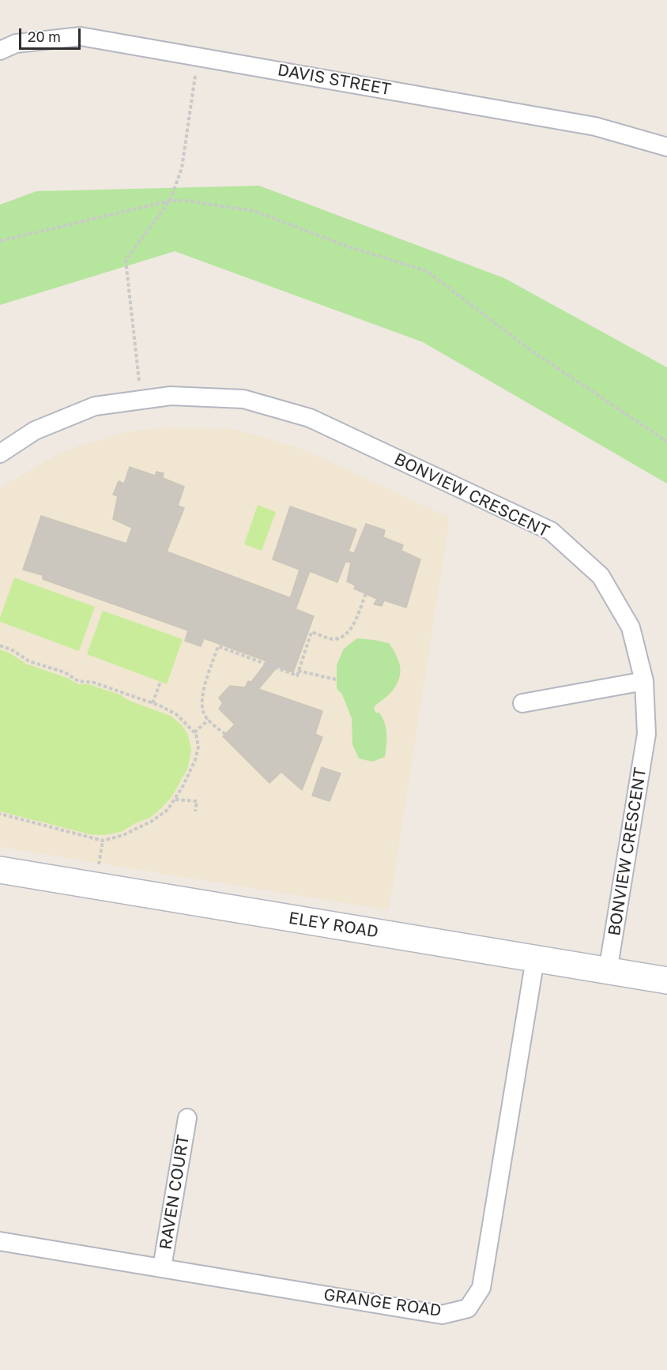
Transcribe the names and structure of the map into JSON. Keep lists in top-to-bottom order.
{
  "streets": {
    "main road": ["ELEY ROAD"],
    "street": [
      "DAVIS STREET",
      "BONVIEW CRESCENT",
      "RAVEN COURT",
      "GRANGE ROAD"
    ]
  },
  "crossings": [
    ["BONVIEW CRESCENT", "ELEY ROAD"],
    ["ELEY ROAD", "GRANGE ROAD"],
    ["RAVEN COURT", "GRANGE ROAD"]
  ],
  "scale_bar": "20 m"
}
